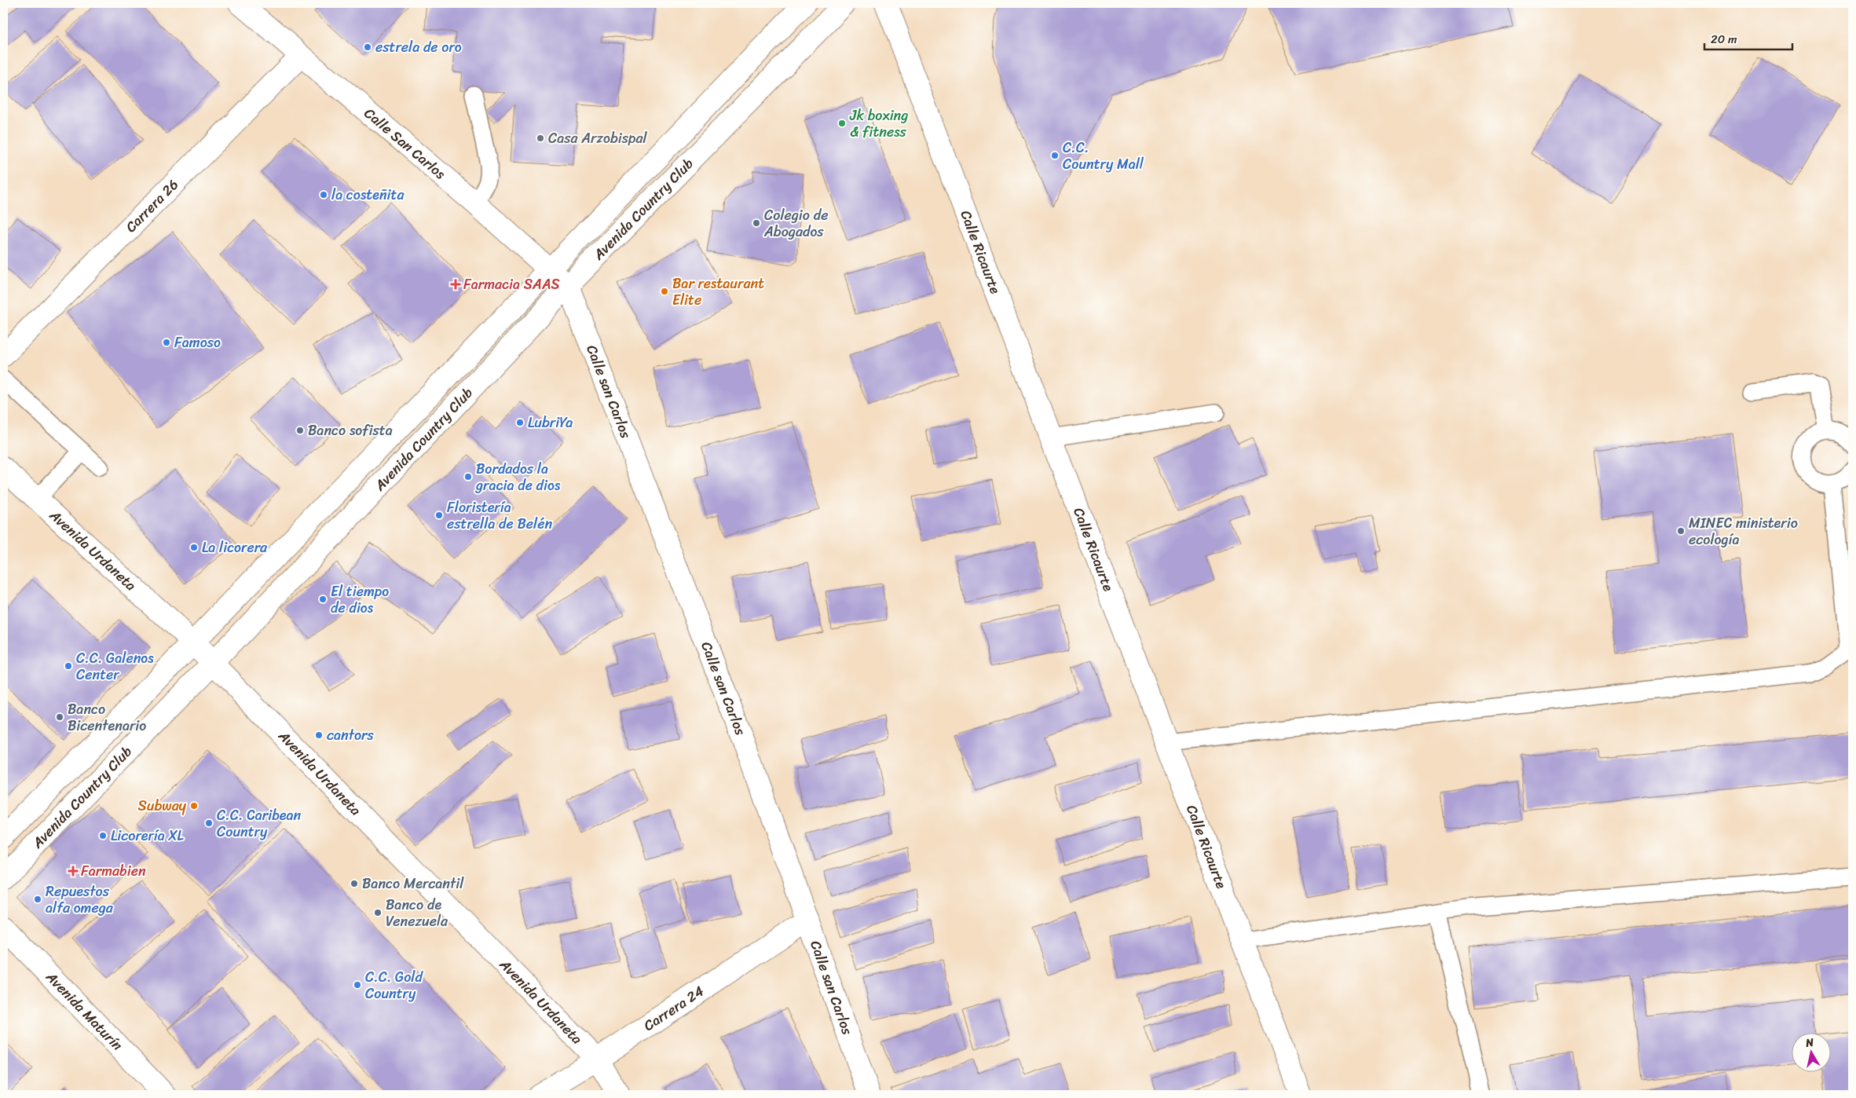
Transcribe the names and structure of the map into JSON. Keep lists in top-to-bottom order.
{
  "streets": {
    "street": [
      "Calle San Carlos",
      "Carrera 26",
      "Avenida Country Club",
      "Calle Ricaurte",
      "Calle san Carlos",
      "Avenida Urdaneta",
      "Carrera 24",
      "Avenida Maturín"
    ]
  },
  "crossings": [
    ["Calle San Carlos", "Carrera 26"],
    ["Calle San Carlos", "Avenida Country Club"],
    ["Calle San Carlos", "Calle san Carlos"],
    ["Avenida Country Club", "Calle san Carlos"],
    ["Avenida Country Club", "Avenida Urdaneta"],
    ["Calle san Carlos", "Carrera 24"],
    ["Avenida Urdaneta", "Carrera 24"]
  ],
  "places": {
    "other": [
      "estrela de oro",
      "Jk boxing & fitness",
      "Casa Arzobispal",
      "C.C. Country Mall",
      "la costeñita",
      "Colegio de Abogados",
      "Bar restaurant Elite",
      "Famoso",
      "LubriYa",
      "Banco sofista",
      "Bordados la gracia de dios",
      "Floristería estrella de Belén",
      "MINEC ministerio ecología",
      "La licorera",
      "El tiempo de dios",
      "C.C. Galenos Center",
      "Banco Bicentenario",
      "cantors",
      "Subway",
      "C.C. Caribean Country",
      "Licorería XL",
      "Banco Mercantil",
      "Repuestos alfa omega",
      "Banco de Venezuela",
      "C.C. Gold Country"
    ],
    "health": ["Farmacia SAAS", "Farmabien"]
  },
  "scale_bar": "20 m",
  "north": "top"
}
